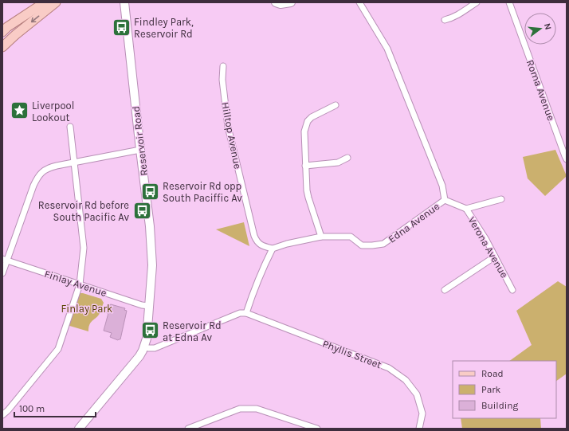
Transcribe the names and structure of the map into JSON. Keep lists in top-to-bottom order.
{
  "streets": {
    "street": [
      "Roma Avenue",
      "Hilltop Avenue",
      "Reservoir Road",
      "Edna Avenue",
      "Verona Avenue",
      "Finlay Avenue",
      "Phyllis Street"
    ]
  },
  "crossings": [
    ["Hilltop Avenue", "Edna Avenue"],
    ["Reservoir Road", "Finlay Avenue"],
    ["Edna Avenue", "Verona Avenue"]
  ],
  "parks": ["Finlay Park"],
  "places": {
    "bus stop": [
      "Findley Park, Reservoir Rd",
      "Reservoir Rd opp South Paciffic Av",
      "Reservoir Rd before South Pacific Av",
      "Reservoir Rd at Edna Av"
    ],
    "place": ["Liverpool Lookout"]
  },
  "legend": ["Road", "Park", "Building"],
  "scale_bar": "100 m",
  "north": "right"
}
